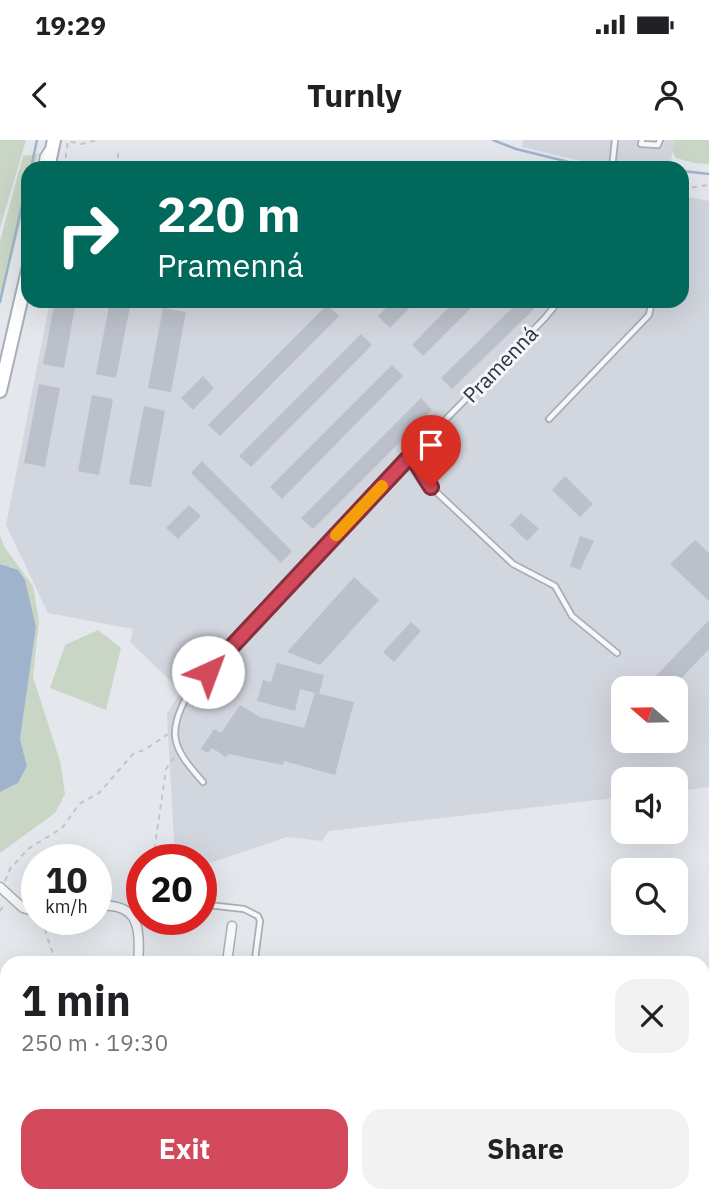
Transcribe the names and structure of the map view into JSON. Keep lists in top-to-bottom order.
{
  "streets": {
    "lane": ["Pramenná"]
  },
  "north": "left",
  "page": {
    "status": "19:29",
    "header": "Turnly",
    "turn": ["220 m", "Pramenná"],
    "speed": "10 km/h",
    "limit": "20",
    "heading": ["1 min", "250 m · 19:30"],
    "buttons": ["Exit", "Share"]
  }
}
